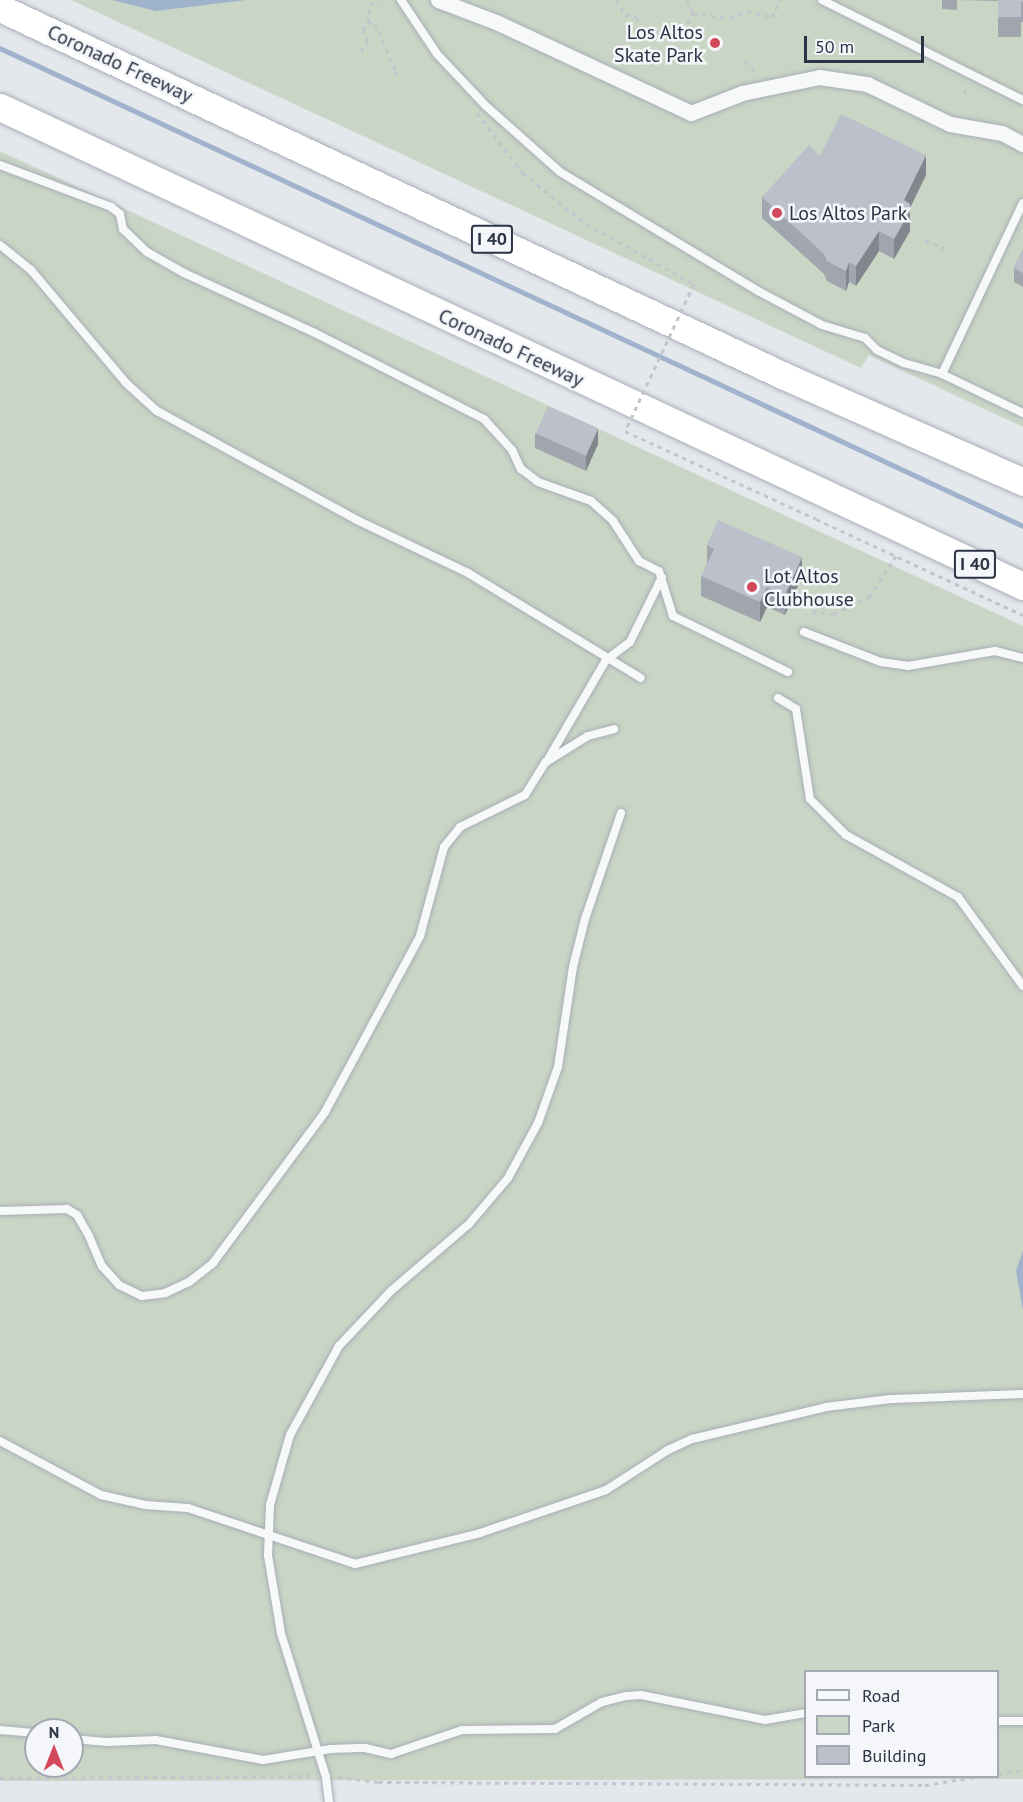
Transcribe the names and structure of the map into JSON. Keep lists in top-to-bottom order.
{
  "streets": {
    "highway": ["Coronado Freeway", "I 40"]
  },
  "places": ["Los Altos Skate Park", "Los Altos Park", "Lot Altos Clubhouse"],
  "legend": ["Road", "Park", "Building"],
  "scale_bar": "50 m",
  "north": "top"
}
